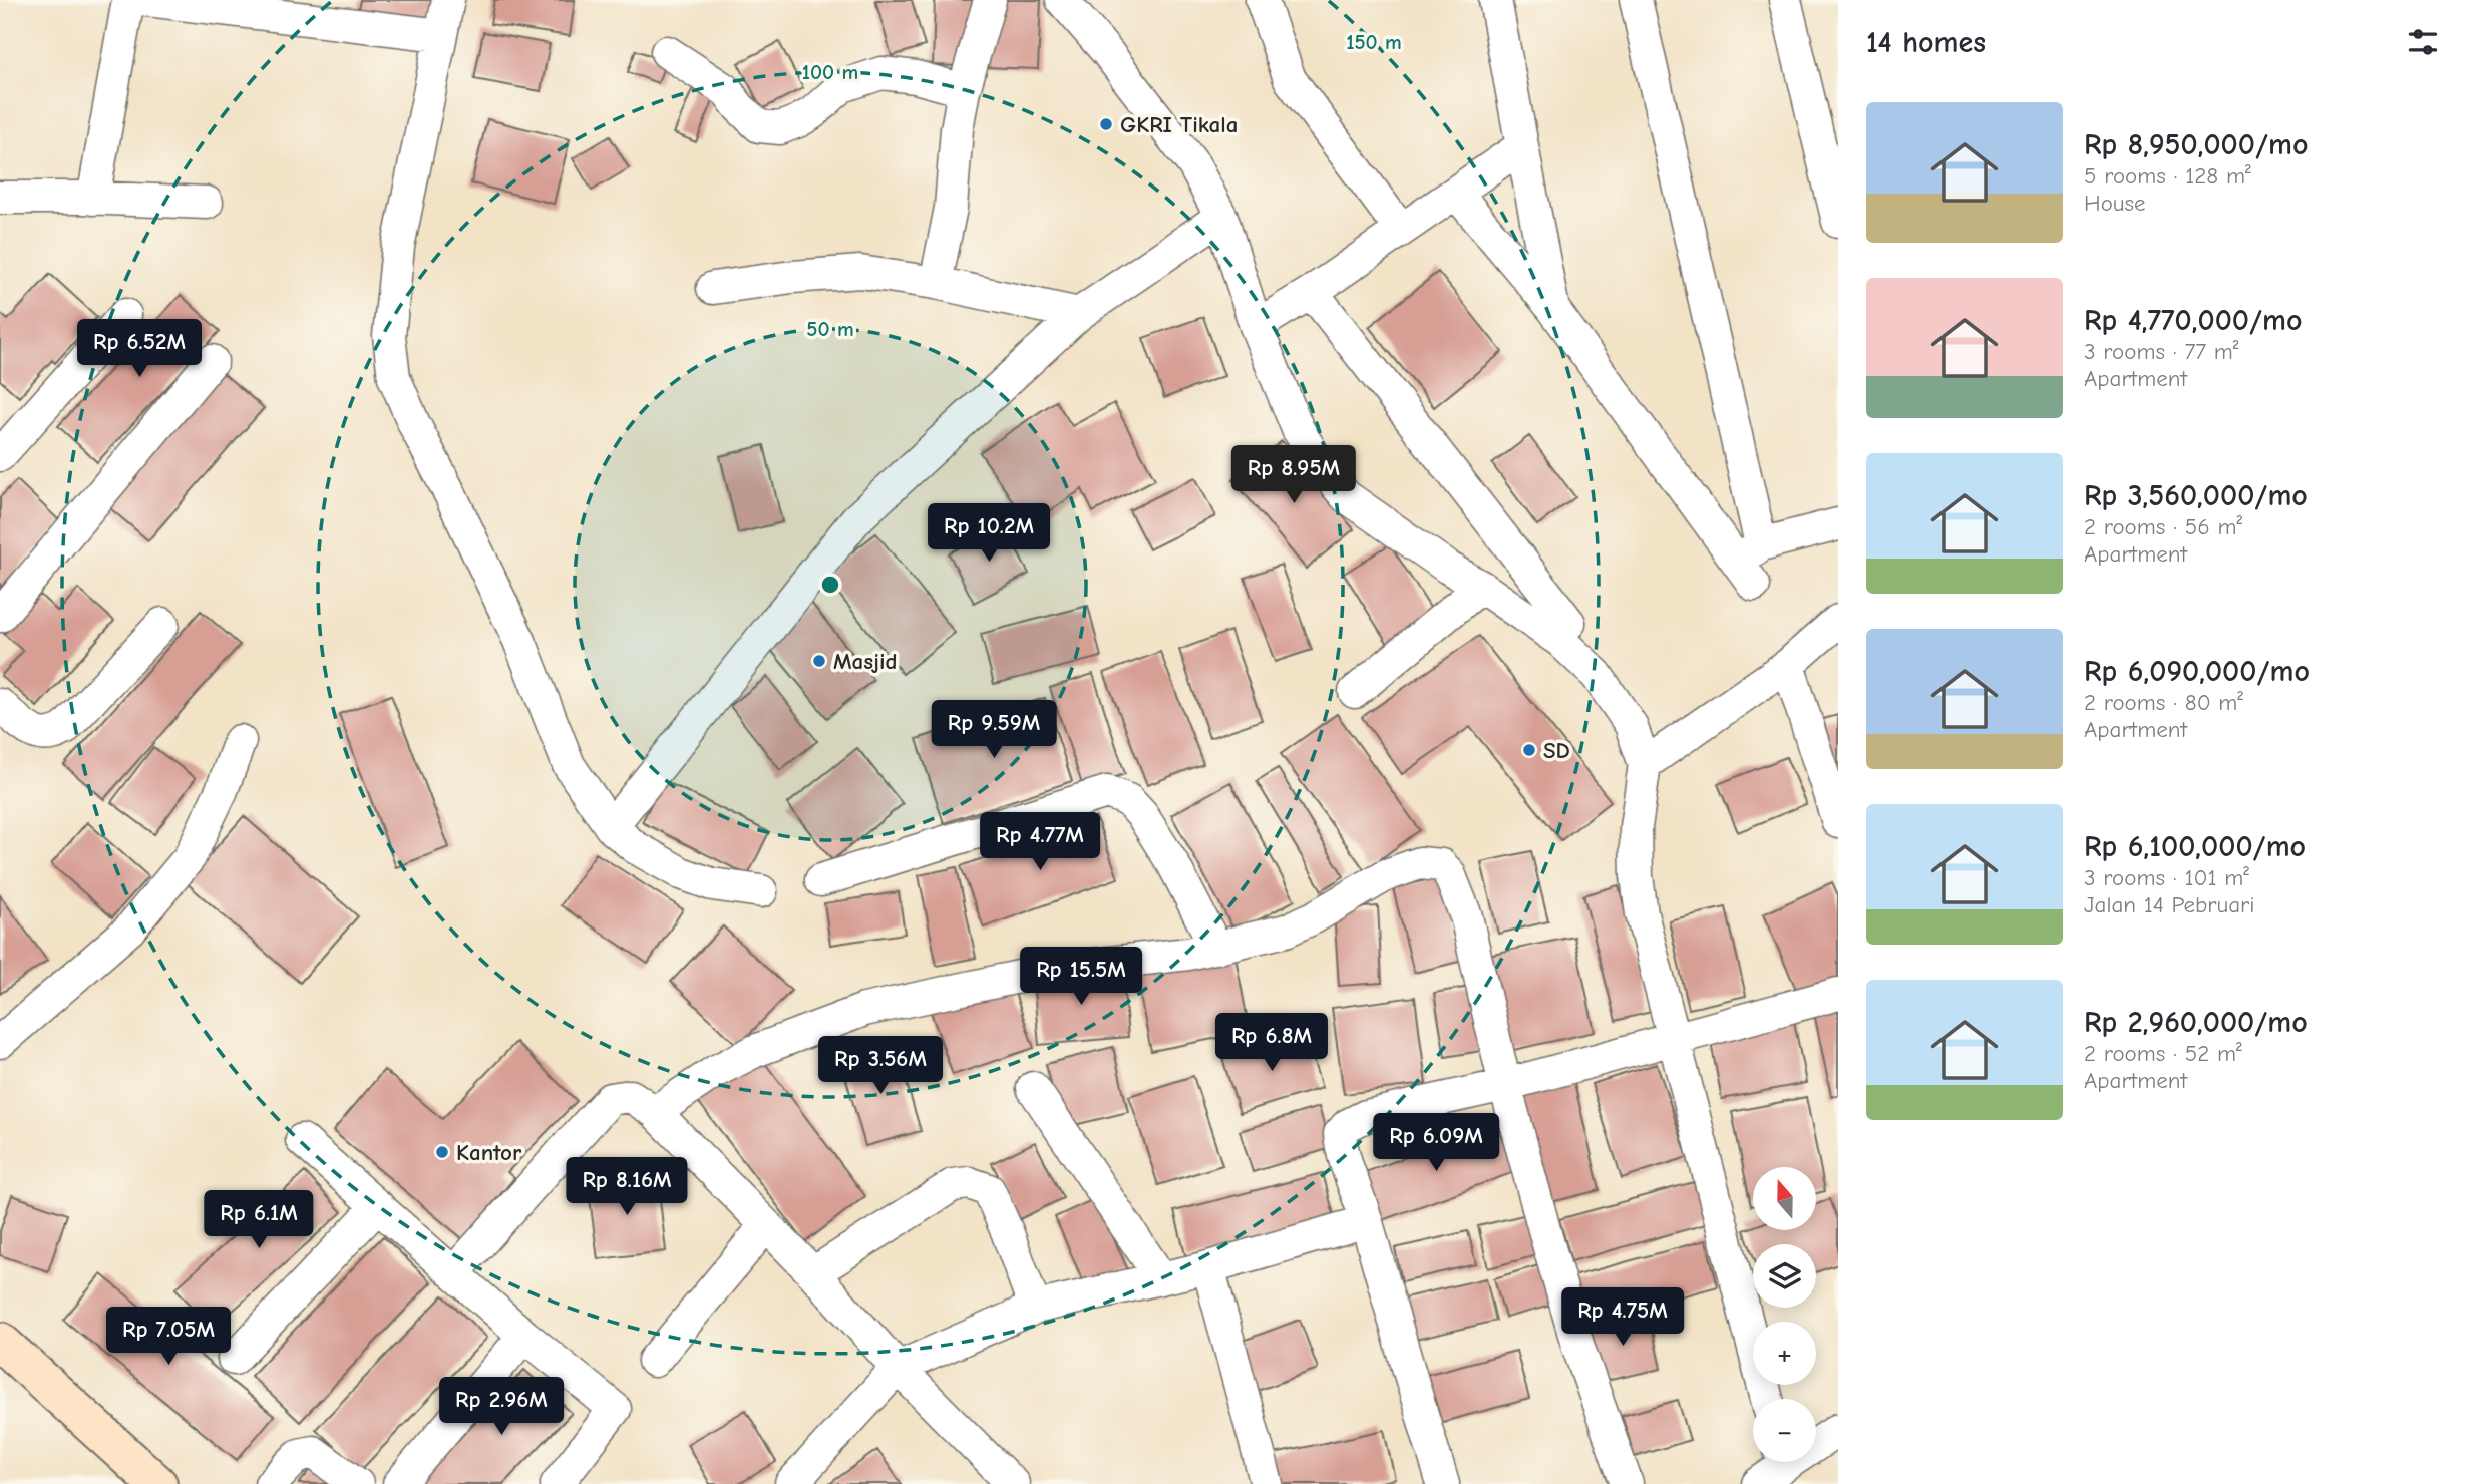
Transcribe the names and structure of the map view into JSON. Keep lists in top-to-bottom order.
{
  "places": [
    "GKRI Tikala",
    "Masjid",
    "SD",
    "Kantor"
  ],
  "north": "top",
  "page": {
    "heading": "14 homes",
    "list": [
      {
        "name": "Rp 8,950,000/mo",
        "note": "5 rooms · 128 m² · House"
      },
      {
        "name": "Rp 4,770,000/mo",
        "note": "3 rooms · 77 m² · Apartment"
      },
      {
        "name": "Rp 3,560,000/mo",
        "note": "2 rooms · 56 m² · Apartment"
      },
      {
        "name": "Rp 6,090,000/mo",
        "note": "2 rooms · 80 m² · Apartment"
      },
      {
        "name": "Rp 6,100,000/mo",
        "note": "3 rooms · 101 m² · Jalan 14 Pebruari"
      },
      {
        "name": "Rp 2,960,000/mo",
        "note": "2 rooms · 52 m² · Apartment"
      }
    ],
    "price": [
      "Rp 6.52M",
      "Rp 8.95M",
      "Rp 10.2M",
      "Rp 9.59M",
      "Rp 4.77M",
      "Rp 15.5M",
      "Rp 6.8M",
      "Rp 3.56M",
      "Rp 6.09M",
      "Rp 8.16M",
      "Rp 6.1M",
      "Rp 4.75M",
      "Rp 7.05M",
      "Rp 2.96M"
    ],
    "map_buttons": ["+", "−"]
  },
  "rings": ["150 m", "100 m", "50 m"]
}
